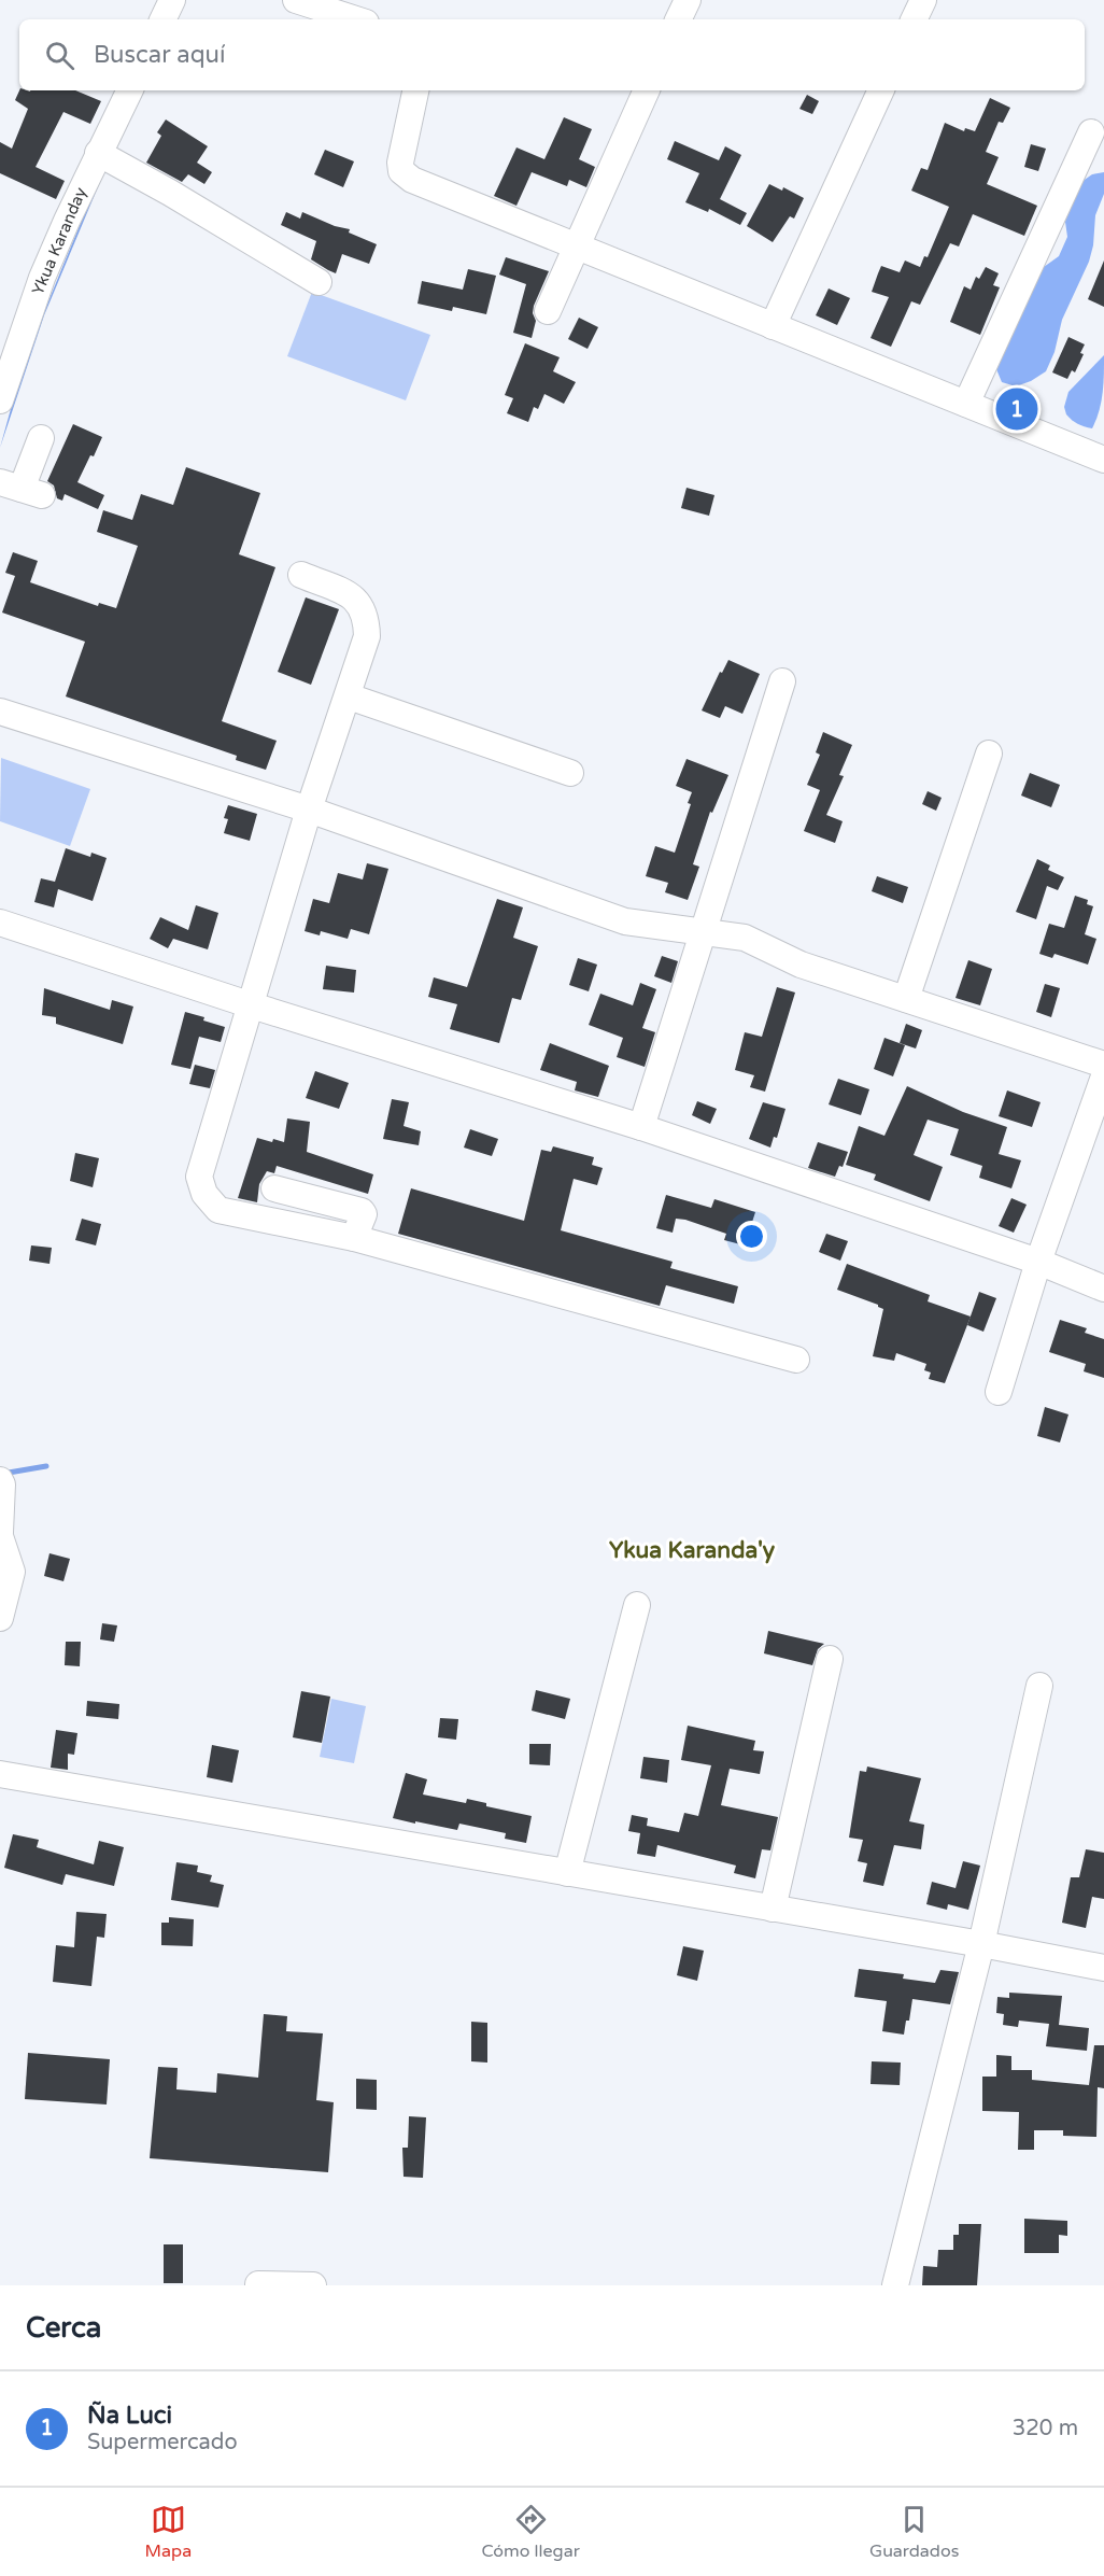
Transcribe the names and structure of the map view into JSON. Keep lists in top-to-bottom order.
{
  "streets": {
    "street": ["Ykua Karanday"]
  },
  "districts": ["Ykua Karanda'y"],
  "page": {
    "search": "Buscar aquí",
    "pins": "1",
    "heading": "Cerca",
    "list": [
      {
        "mark": "1",
        "name": "Ña Luci",
        "note": "Supermercado",
        "value": "320 m"
      }
    ],
    "nav": ["Mapa", "Cómo llegar", "Guardados"]
  }
}
